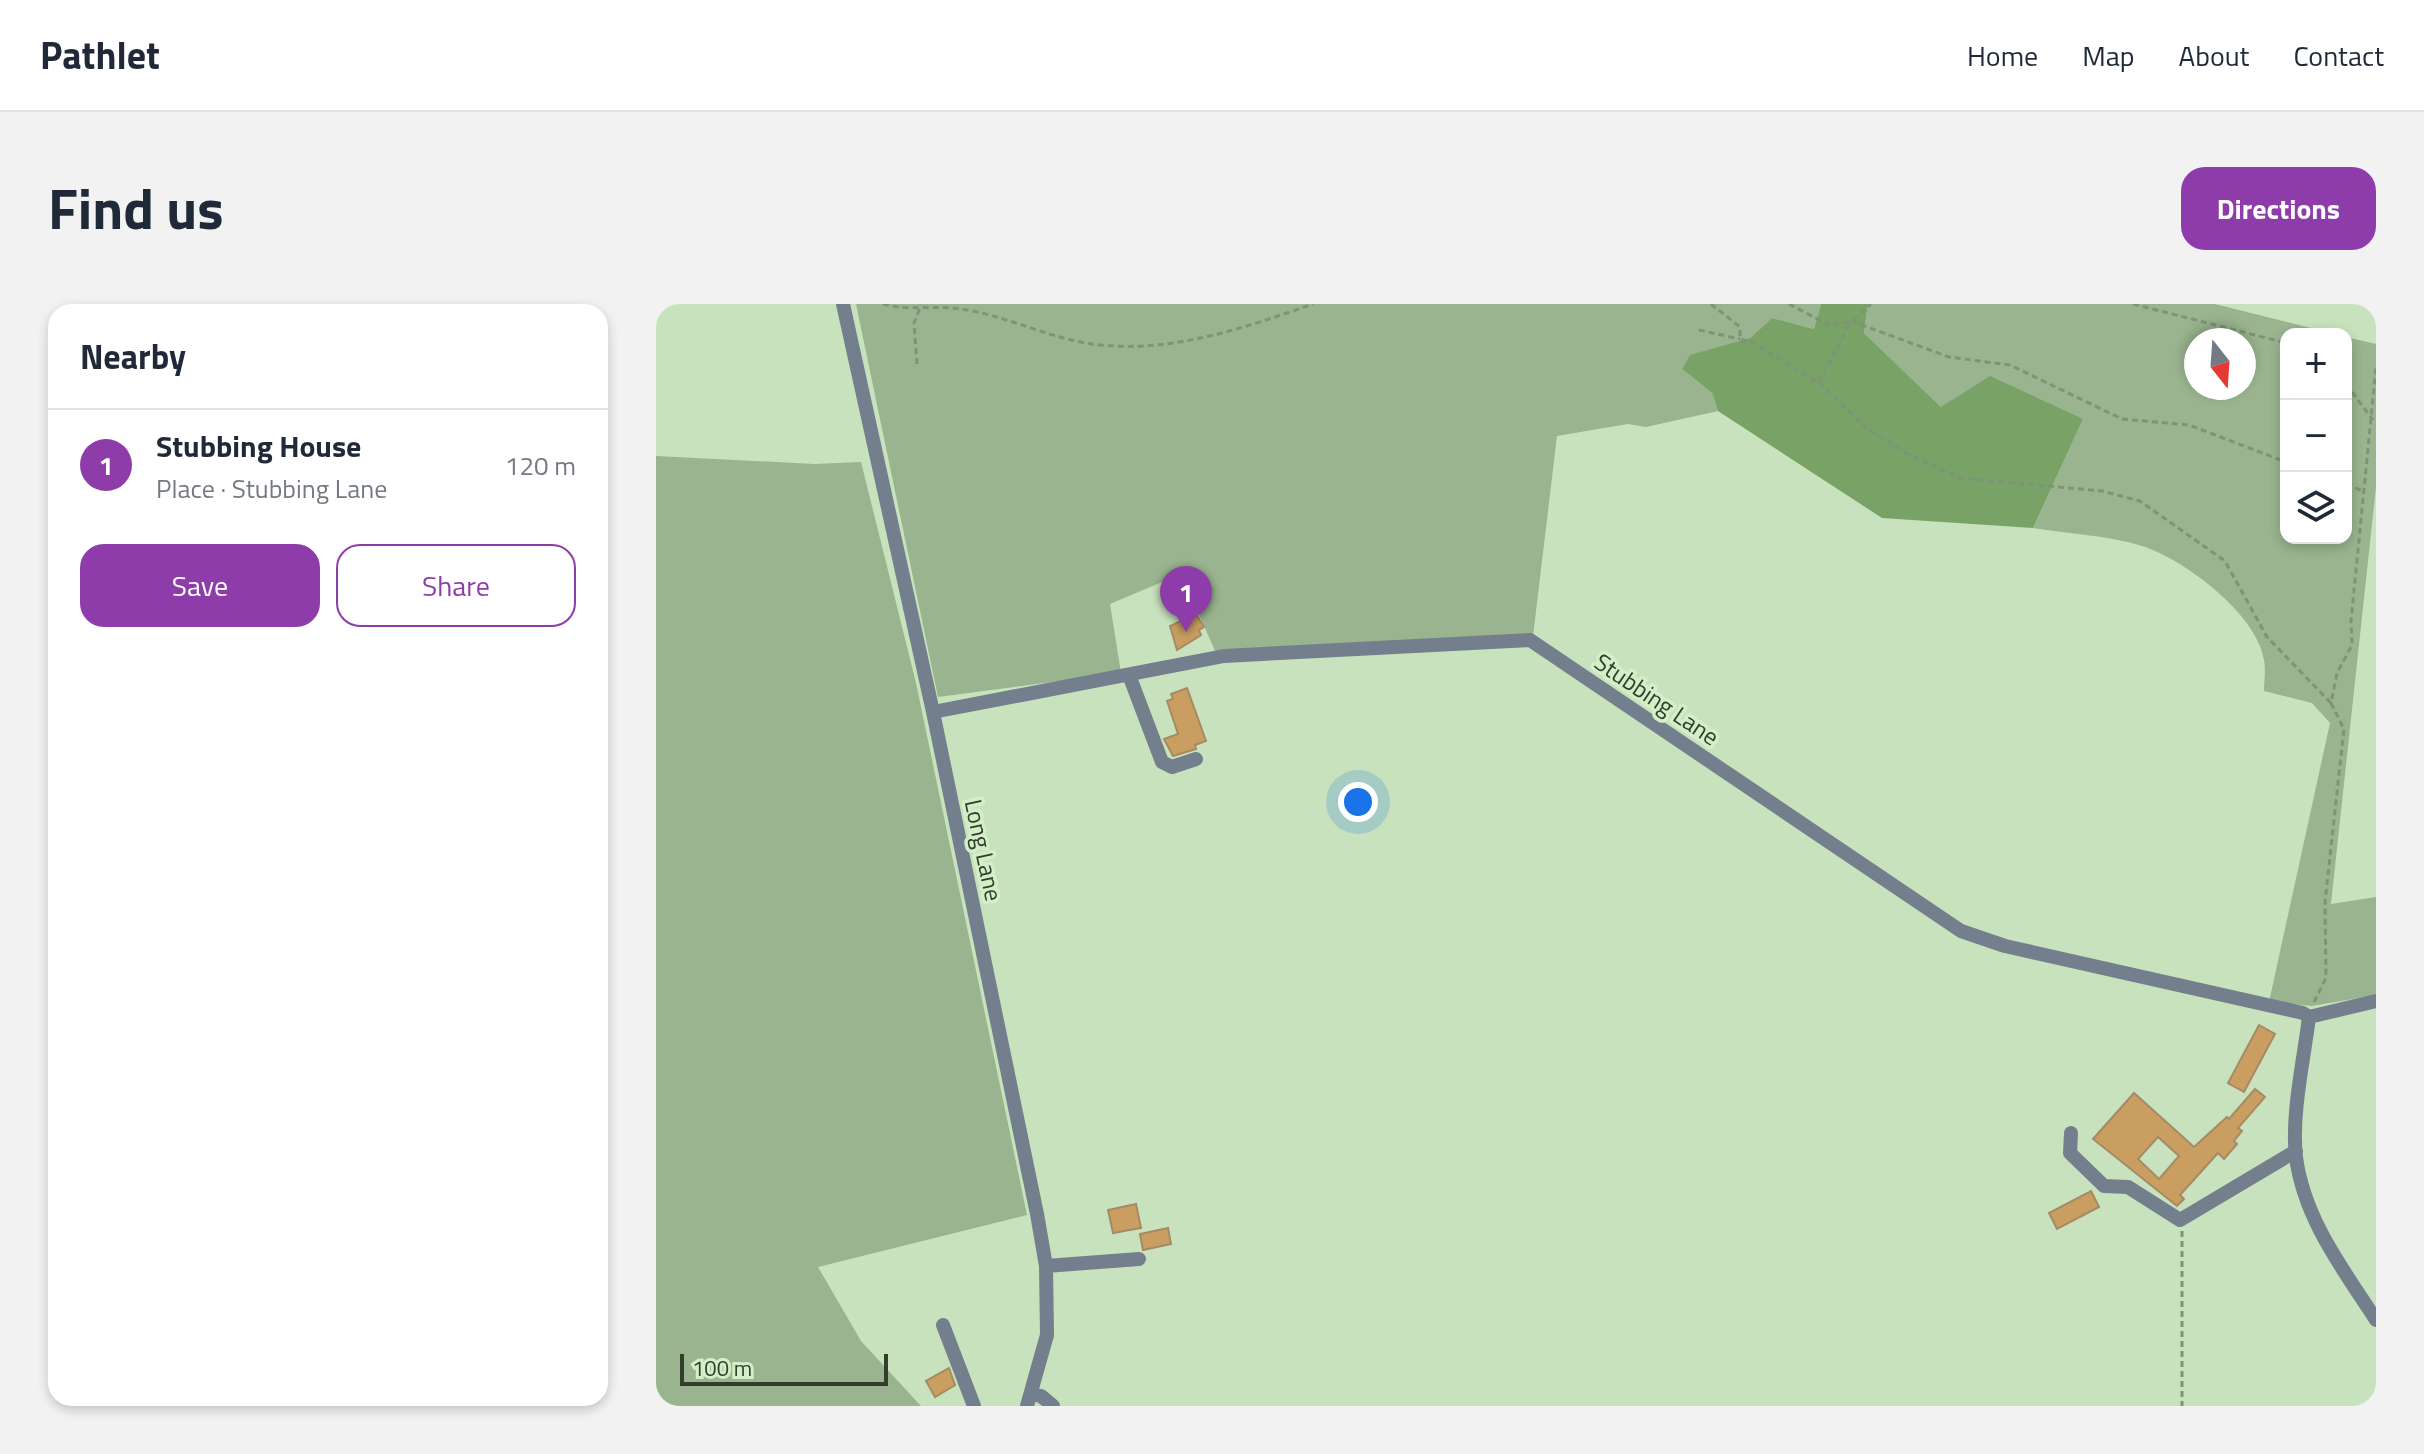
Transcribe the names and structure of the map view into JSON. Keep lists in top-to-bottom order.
{
  "streets": {
    "street": ["Stubbing Lane", "Long Lane"]
  },
  "crossings": [
    ["Stubbing Lane", "Long Lane"]
  ],
  "scale_bar": "100 m",
  "north": "bottom",
  "page": {
    "header": "Pathlet",
    "nav": [
      "Home",
      "Map",
      "About",
      "Contact"
    ],
    "title": "Find us",
    "buttons": [
      "Directions",
      ["Save", "Share"]
    ],
    "heading": "Nearby",
    "map_buttons": ["+", "−"],
    "list": [
      {
        "mark": "1",
        "name": "Stubbing House",
        "note": "Place · Stubbing Lane",
        "value": "120 m"
      }
    ],
    "pins": "1",
    "scale": "100 m"
  }
}
